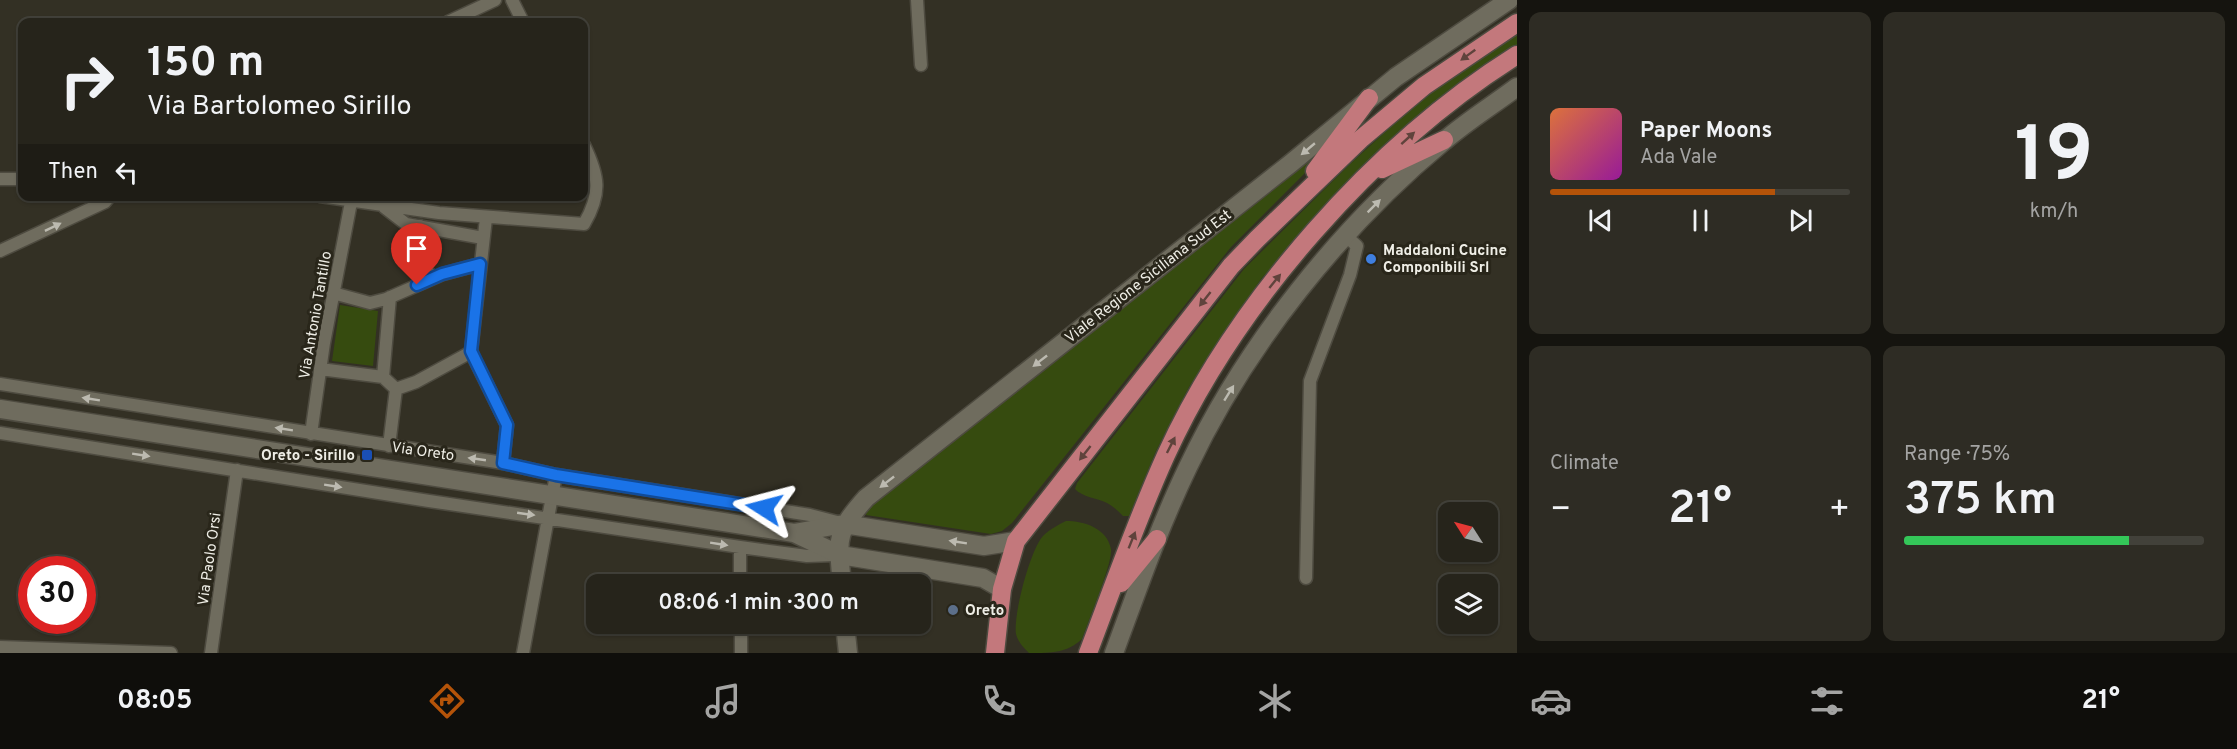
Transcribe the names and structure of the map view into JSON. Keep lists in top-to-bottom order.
{
  "streets": {
    "street": [
      "Viale Regione Siciliana Sud Est",
      "Via Antonio Tantillo",
      "Via Oreto",
      "Via Paolo Orsi"
    ]
  },
  "crossings": [
    ["Viale Regione Siciliana Sud Est", "Via Oreto"],
    ["Via Antonio Tantillo", "Via Oreto"]
  ],
  "places": {
    "other": ["Maddaloni Cucine Componibili Srl", "Oreto"],
    "transit": ["Oreto - Sirillo"]
  },
  "north": "top left",
  "page": {
    "tile": [
      ["19", "km/h"],
      "Climate",
      ["Range · 75%", "375 km"]
    ],
    "turn": ["150 m", "Via Bartolomeo Sirillo"],
    "song": ["Paper Moons", "Ada Vale"],
    "then": "Then",
    "heat": ["−", "21°", "+"],
    "limit": "30",
    "trip": "08:06 · 1 min · 300 m",
    "tabs": ["08:05", "21°"]
  }
}
